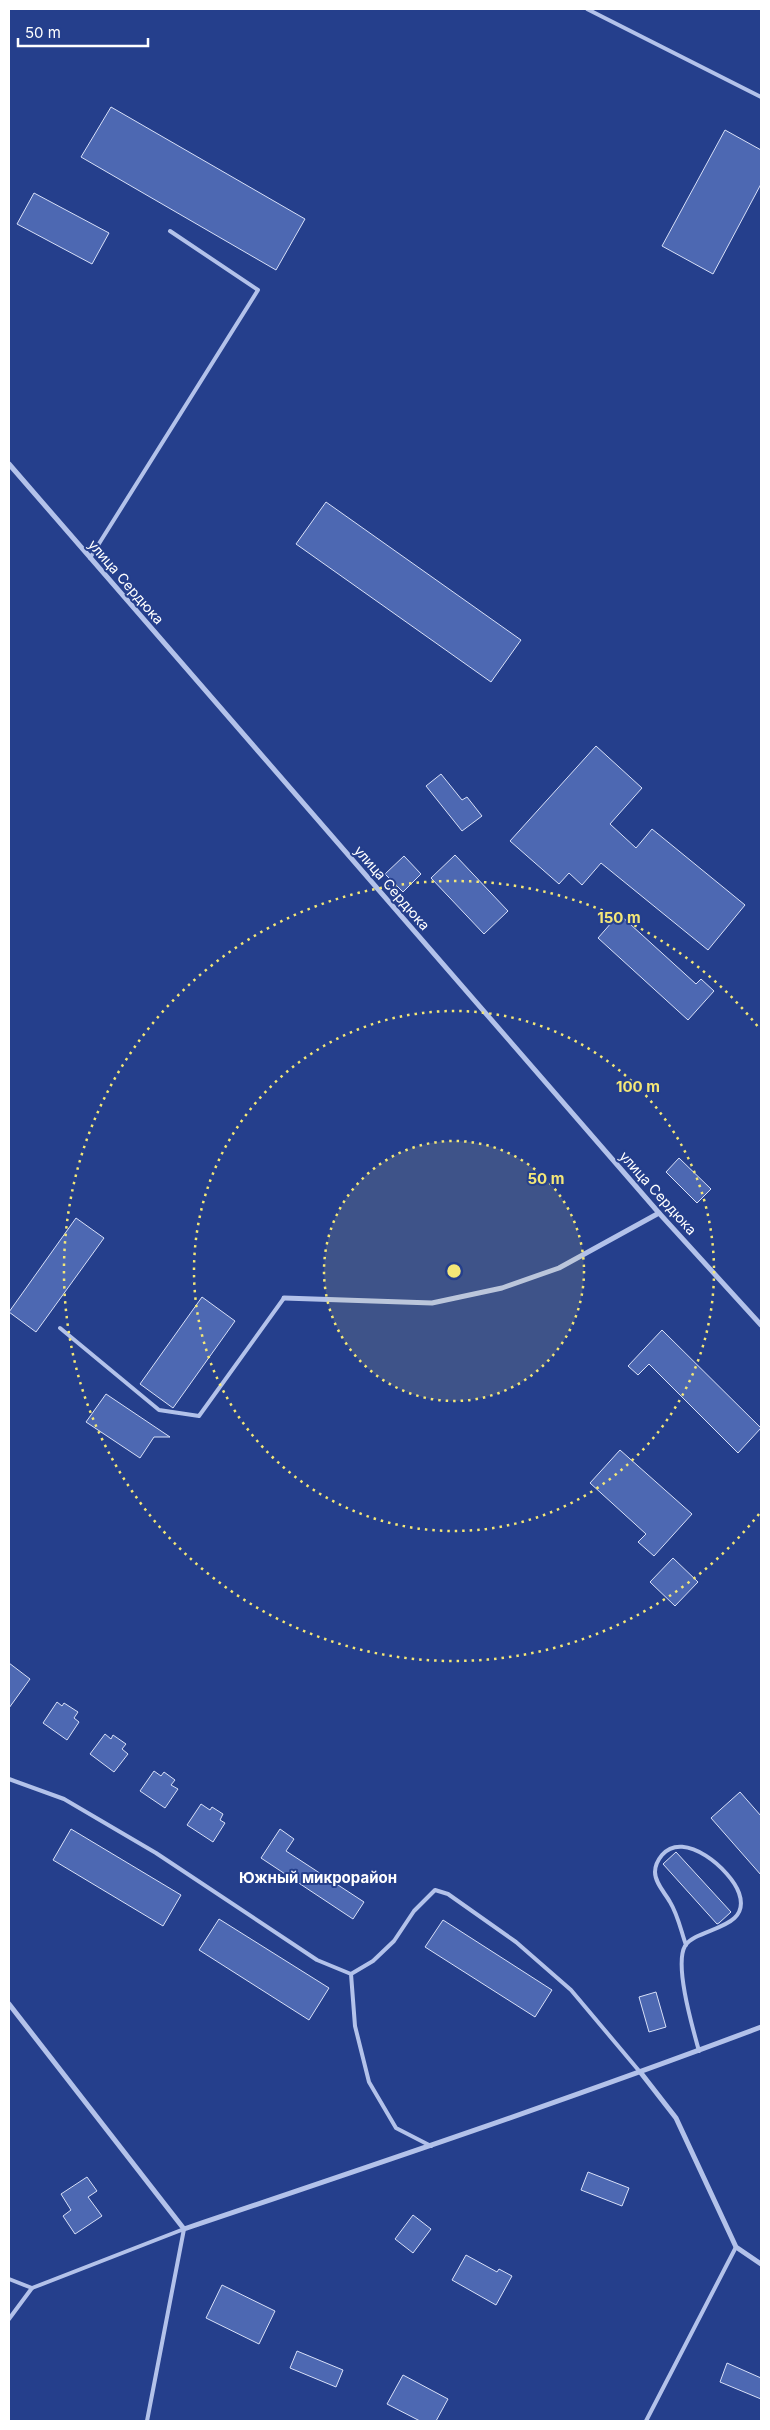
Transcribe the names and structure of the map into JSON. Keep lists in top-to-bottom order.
{
  "streets": {
    "street": ["улица Сердюка"]
  },
  "districts": ["Южный микрорайон"],
  "scale_bar": "50 m",
  "rings": ["150 m", "100 m", "50 m"]
}
